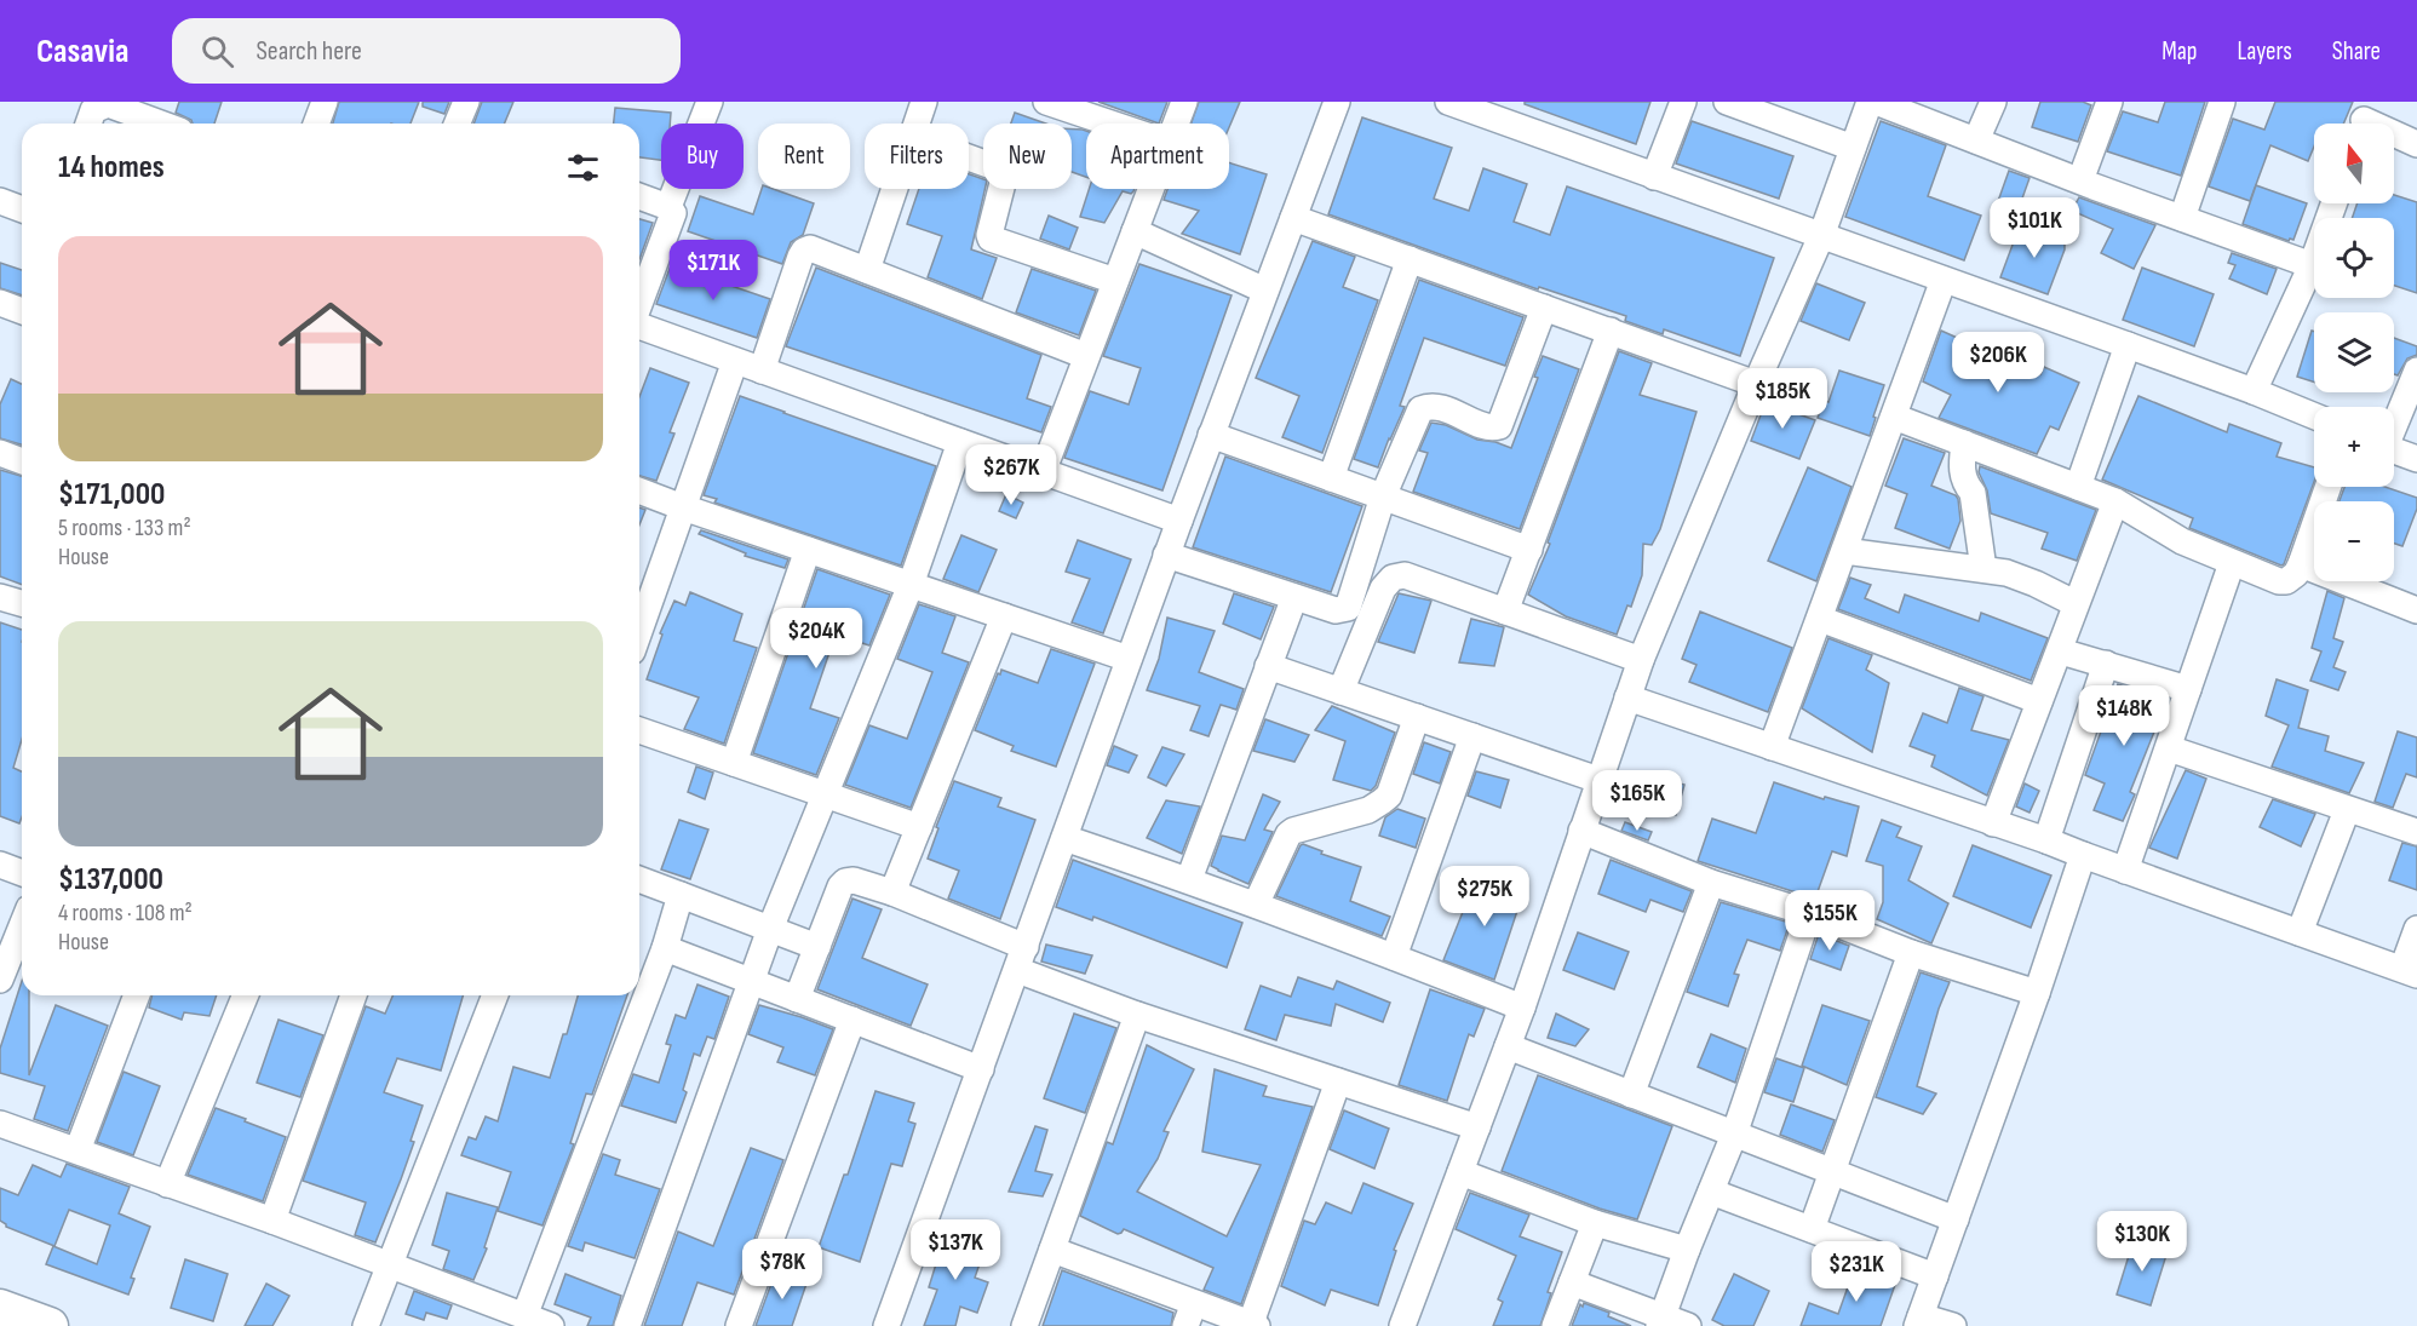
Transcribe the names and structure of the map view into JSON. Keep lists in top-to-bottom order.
{
  "north": "top",
  "page": {
    "header": "Casavia",
    "search": "Search here",
    "nav": ["Map", "Layers", "Share"],
    "map_buttons": ["+", "−"],
    "chip": [
      "Buy",
      "Rent",
      "Filters",
      "New",
      "Apartment"
    ],
    "heading": "14 homes",
    "price": [
      "$101K",
      "$171K",
      "$206K",
      "$185K",
      "$267K",
      "$204K",
      "$148K",
      "$165K",
      "$275K",
      "$155K",
      "$130K",
      "$137K",
      "$78K",
      "$231K"
    ],
    "list": [
      {
        "name": "$171,000",
        "note": "5 rooms · 133 m² · House"
      },
      {
        "name": "$137,000",
        "note": "4 rooms · 108 m² · House"
      }
    ]
  }
}
